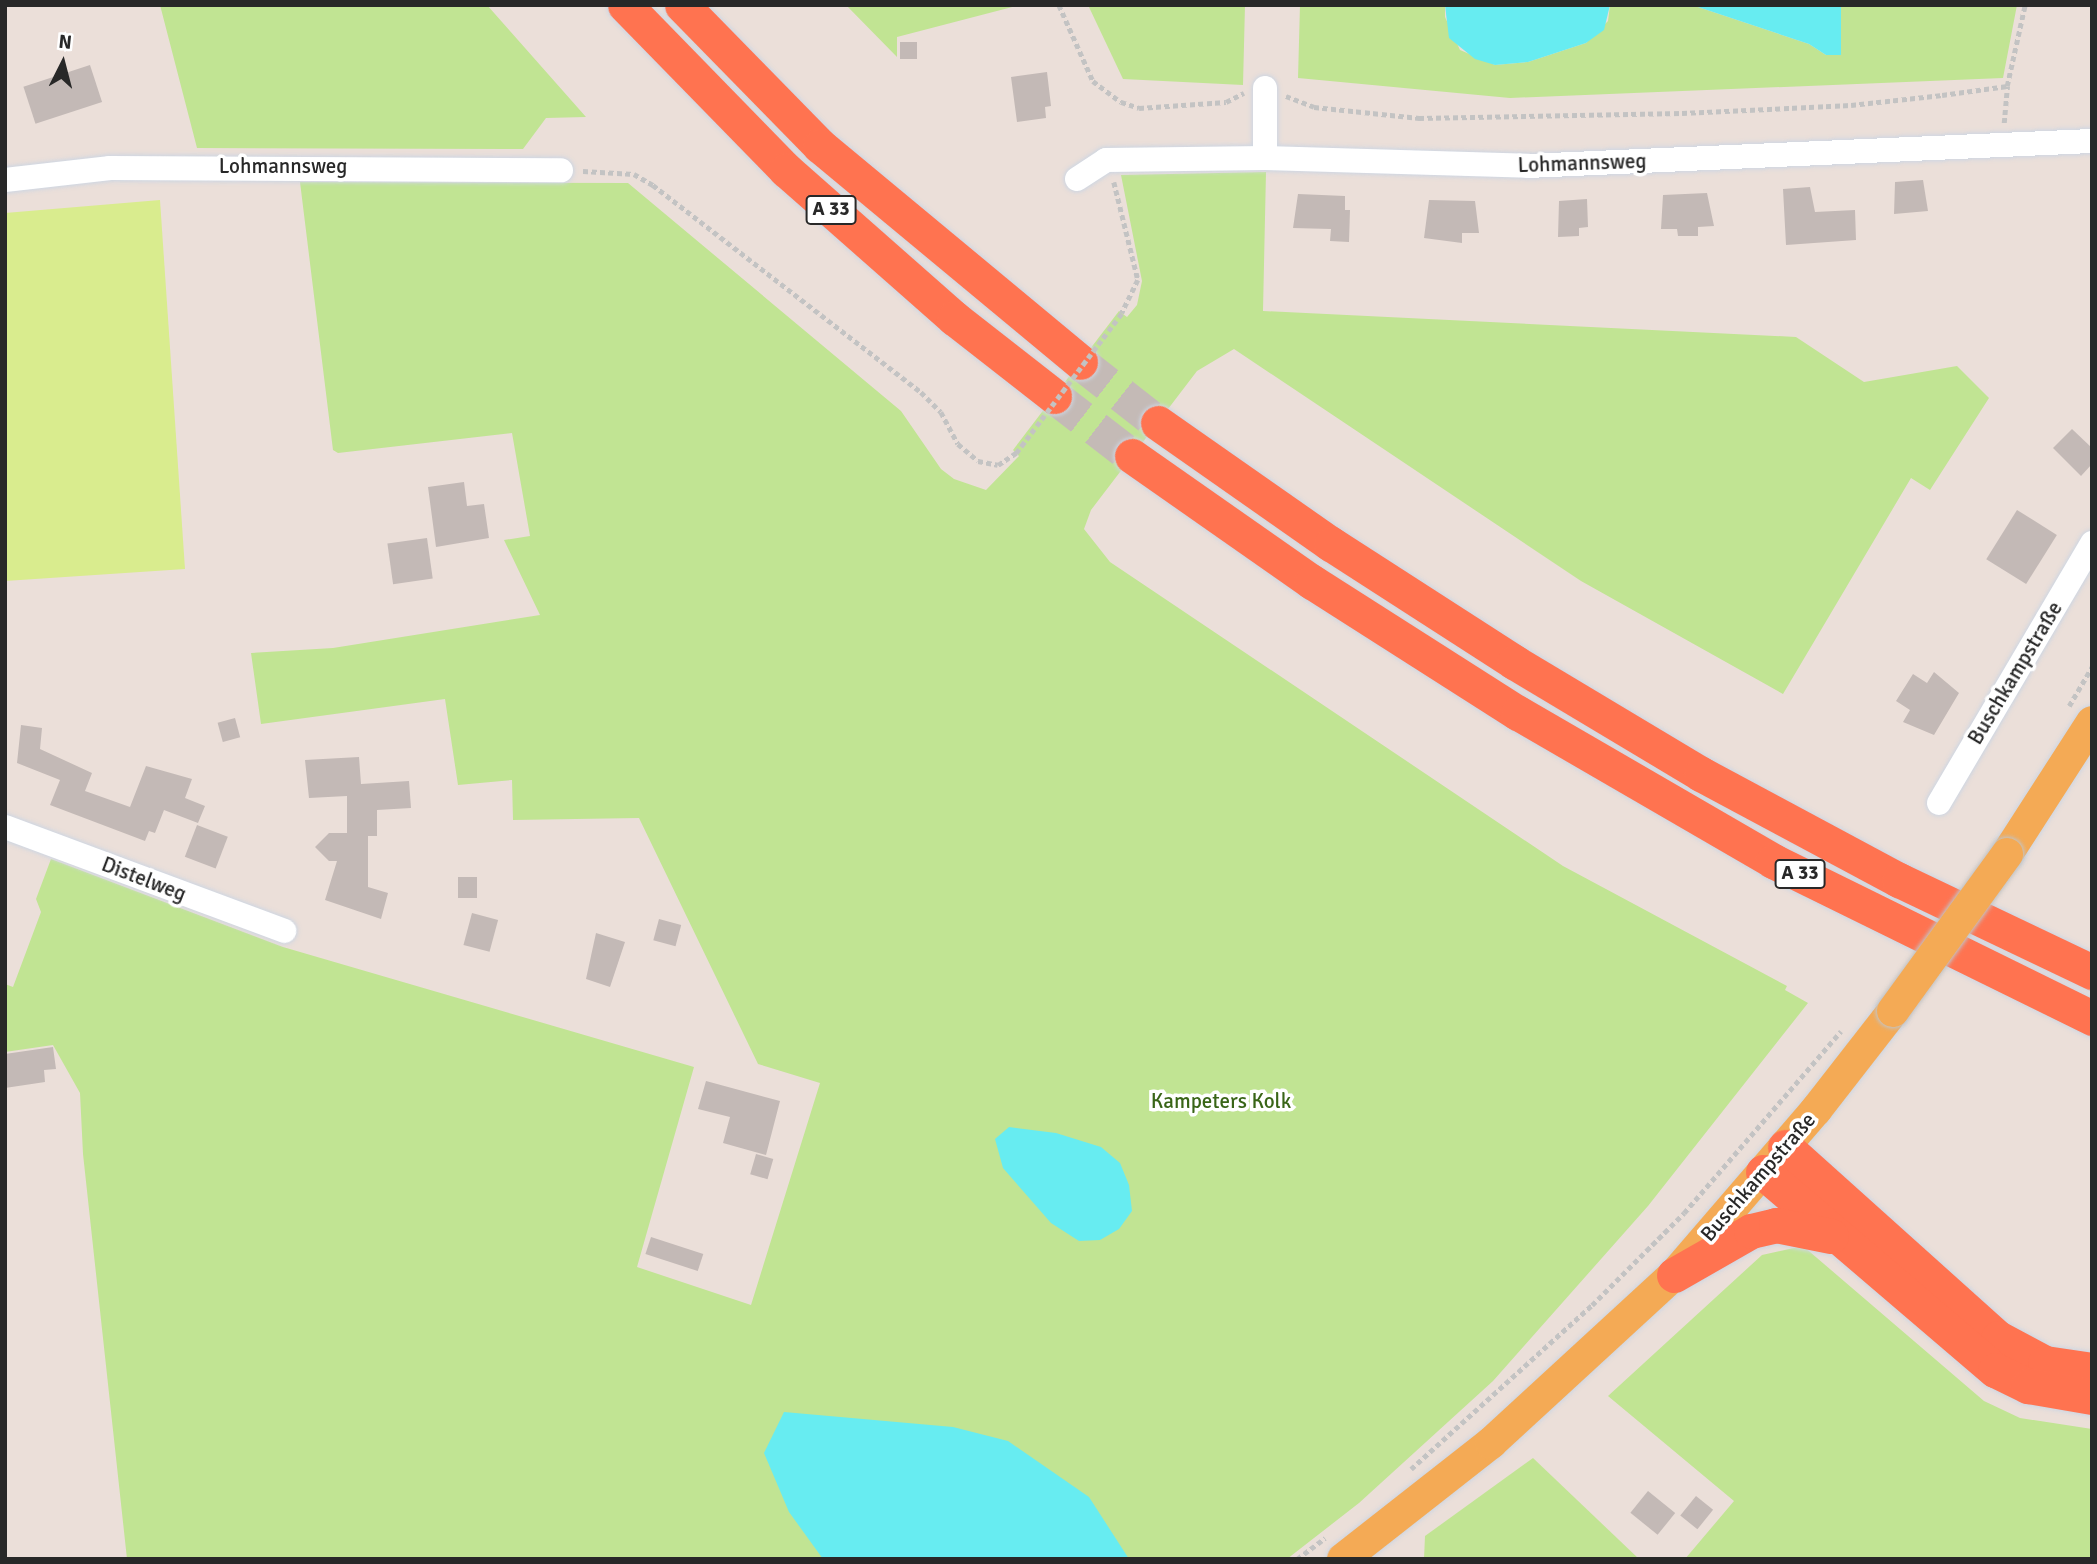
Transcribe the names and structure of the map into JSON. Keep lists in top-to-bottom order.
{
  "streets": {
    "highway": ["A 33"],
    "main road": ["Buschkampstraße"],
    "street": ["Lohmannsweg", "Distelweg"]
  },
  "parks": ["Kampeters Kolk"],
  "north": "top"
}
